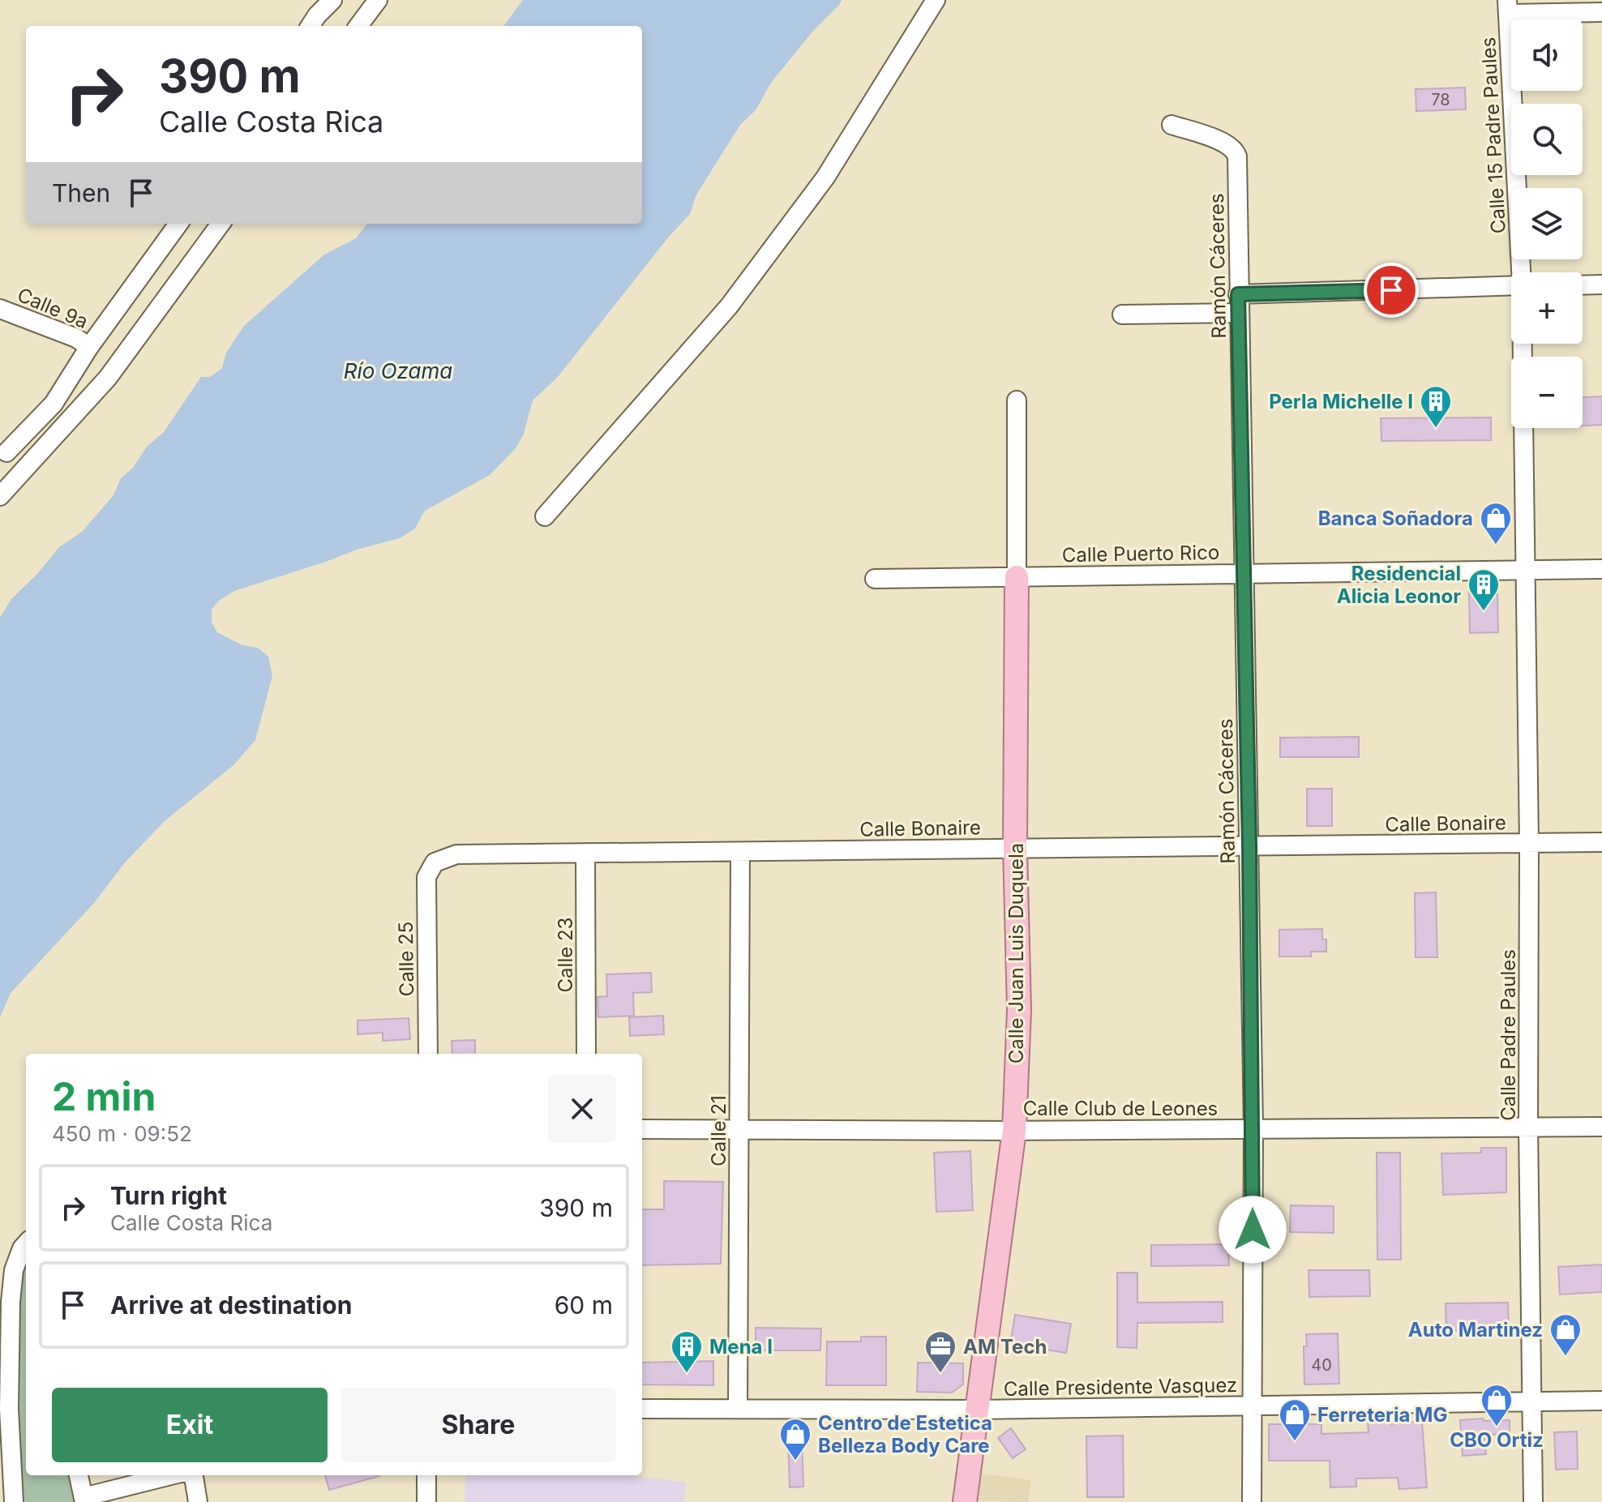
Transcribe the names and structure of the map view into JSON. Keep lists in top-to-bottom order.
{
  "streets": {
    "main road": ["Calle Juan Luis Duquela"],
    "street": [
      "Calle 15 Padre Paules",
      "Ramón Cáceres",
      "Calle 9a",
      "Calle Puerto Rico",
      "Calle Bonaire",
      "Calle 23",
      "Calle 25",
      "Calle Padre Paules",
      "Calle Club de Leones",
      "Calle 21",
      "Calle Presidente Vasquez"
    ]
  },
  "crossings": [
    ["Ramón Cáceres", "Calle Puerto Rico"],
    ["Ramón Cáceres", "Calle Bonaire"],
    ["Ramón Cáceres", "Calle Club de Leones"],
    ["Ramón Cáceres", "Calle Presidente Vasquez"],
    ["Calle Puerto Rico", "Calle Juan Luis Duquela"],
    ["Calle Puerto Rico", "Calle Padre Paules"],
    ["Calle Bonaire", "Calle Juan Luis Duquela"],
    ["Calle Bonaire", "Calle 23"],
    ["Calle Bonaire", "Calle 25"],
    ["Calle Bonaire", "Calle Padre Paules"],
    ["Calle Bonaire", "Calle 21"],
    ["Calle Juan Luis Duquela", "Calle Club de Leones"],
    ["Calle Juan Luis Duquela", "Calle Presidente Vasquez"],
    ["Calle Padre Paules", "Calle Club de Leones"],
    ["Calle Padre Paules", "Calle Presidente Vasquez"],
    ["Calle Club de Leones", "Calle 21"],
    ["Calle 21", "Calle Presidente Vasquez"]
  ],
  "water": ["Río Ozama"],
  "places": {
    "building": ["Perla Michelle I", "Residencial Alicia Leonor", "Mena I"],
    "shop": [
      "Banca Soñadora",
      "Auto Martinez",
      "CBO Ortiz",
      "Ferreteria MG",
      "Centro de Estetica Belleza Body Care"
    ],
    "office": ["AM Tech"]
  },
  "house_numbers": ["78", "40"],
  "page": {
    "map_buttons": ["+", "−"],
    "turn": ["390 m", "Calle Costa Rica"],
    "then": "Then",
    "heading": ["2 min", "450 m · 09:52"],
    "list": [
      {
        "name": "Turn right",
        "note": "Calle Costa Rica",
        "value": "390 m"
      },
      {
        "name": "Arrive at destination",
        "value": "60 m"
      }
    ],
    "buttons": ["Exit", "Share"]
  }
}
